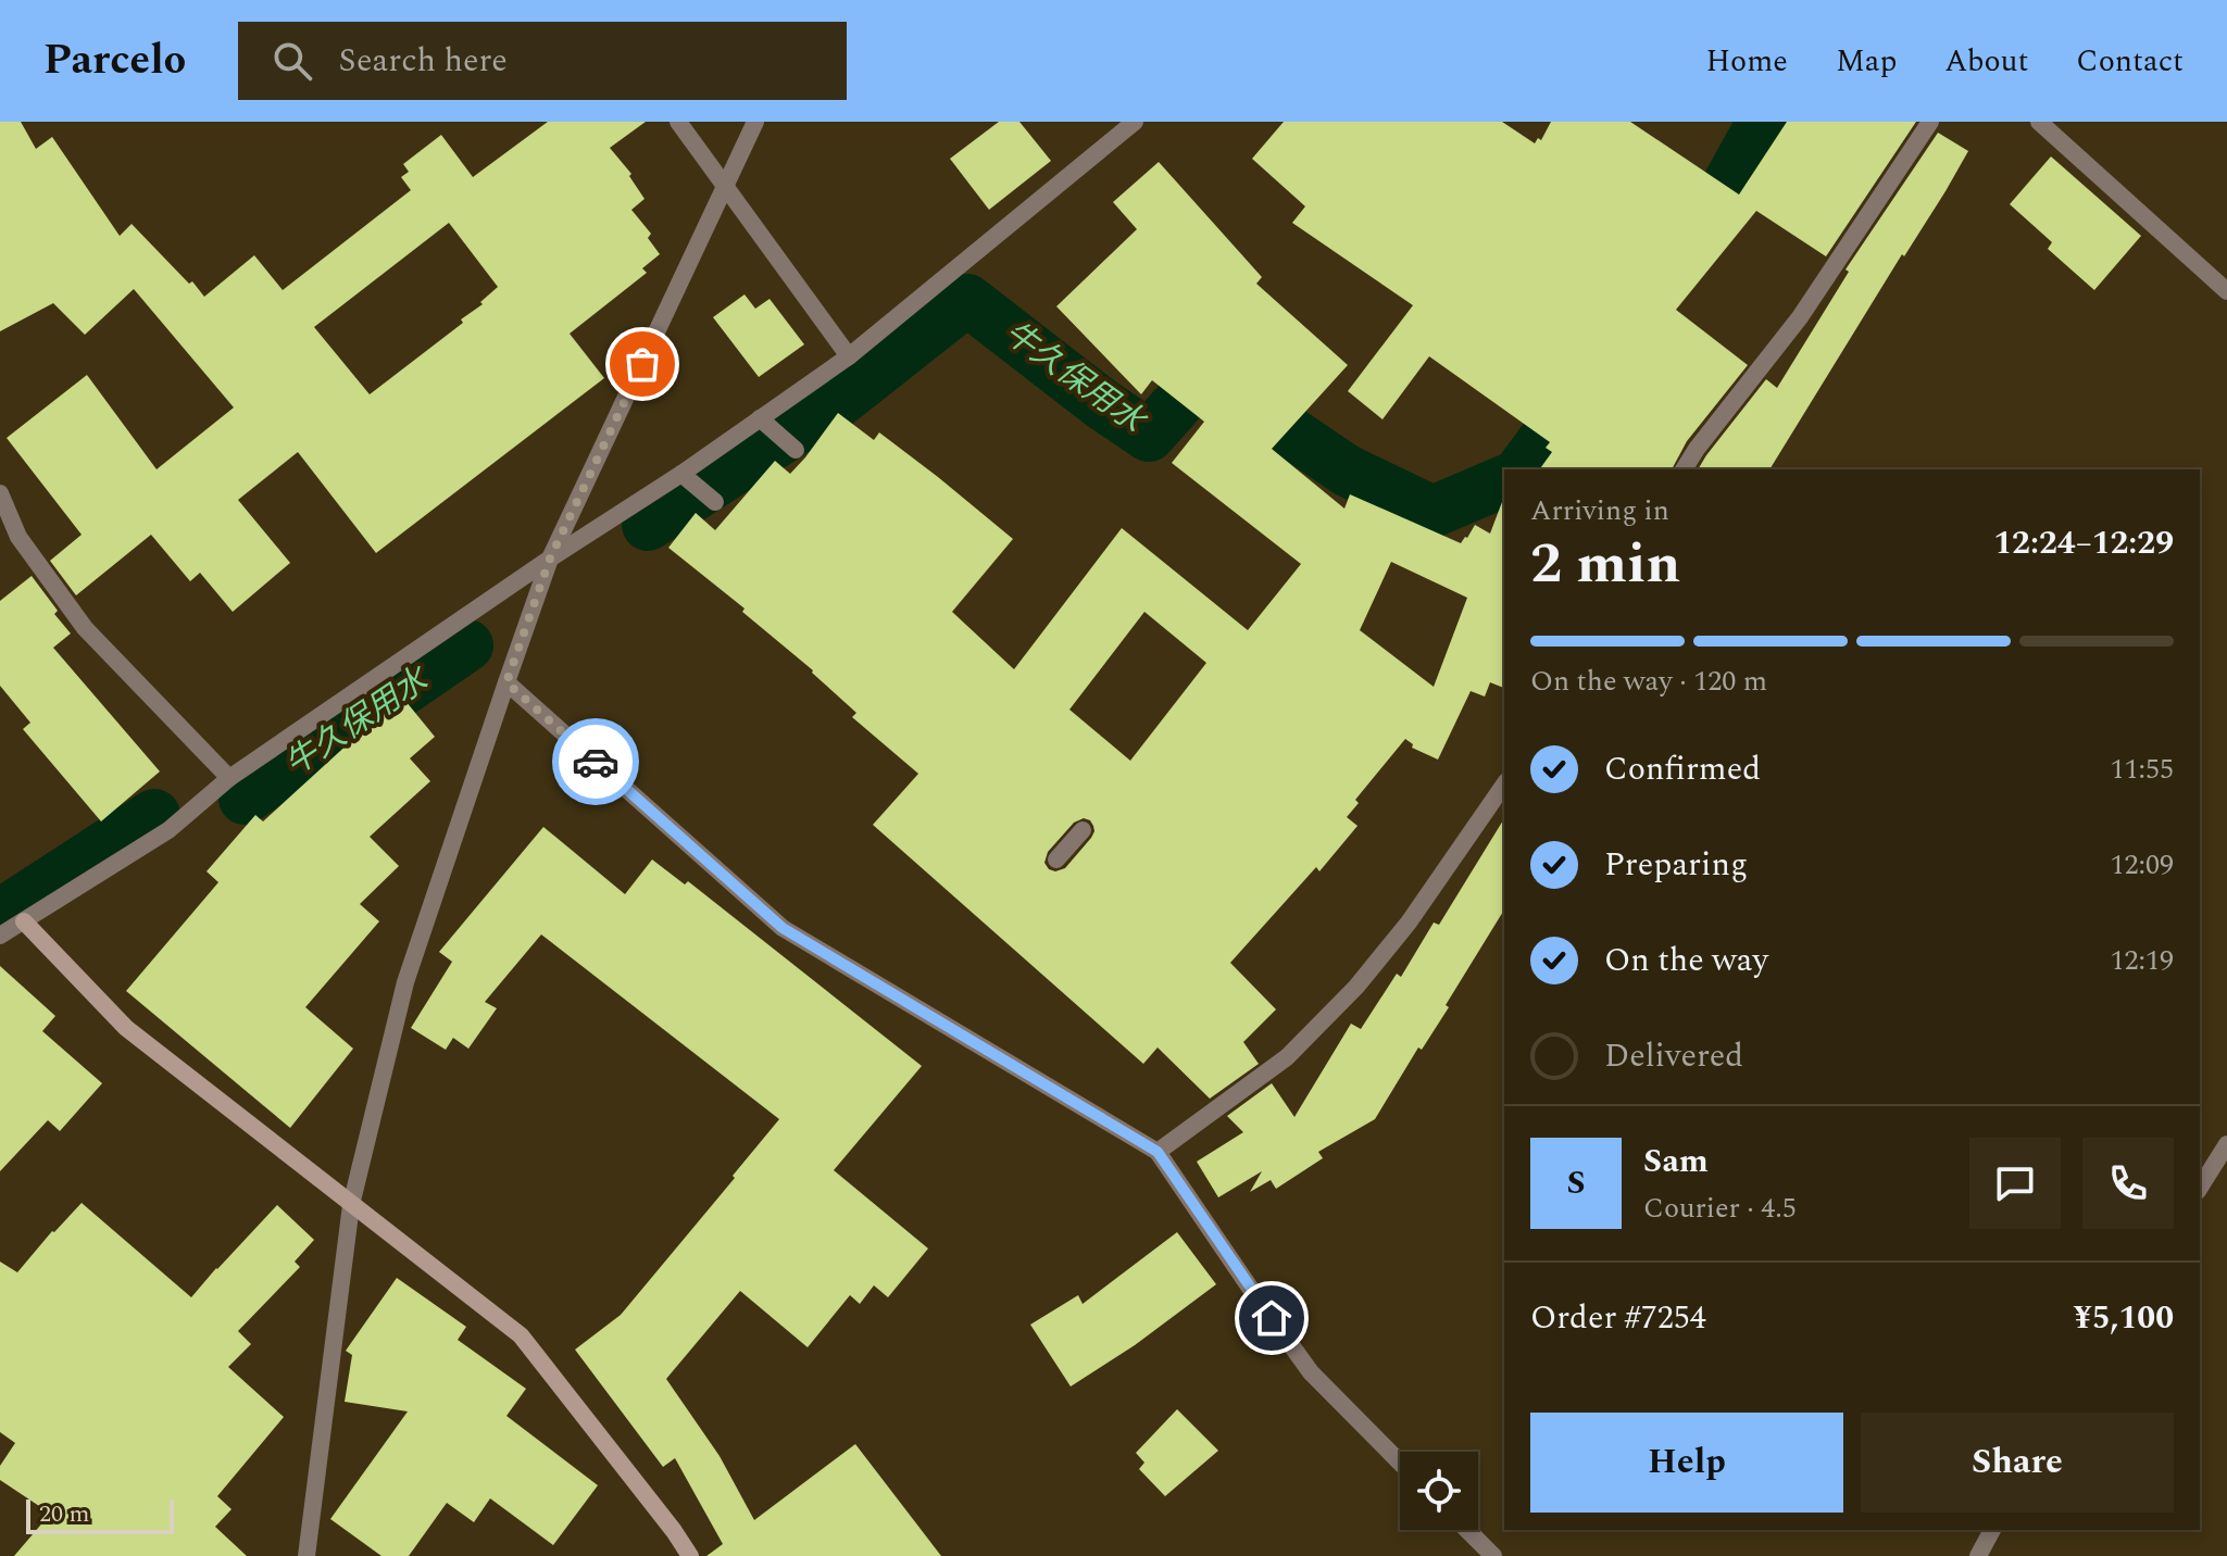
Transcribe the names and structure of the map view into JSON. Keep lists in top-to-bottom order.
{
  "water": ["牛久保用水"],
  "scale_bar": "20 m",
  "page": {
    "header": "Parcelo",
    "search": "Search here",
    "nav": [
      "Home",
      "Map",
      "About",
      "Contact"
    ],
    "heading": ["2 min", "Arriving in", "12:24–12:29"],
    "panel": [
      "Sam",
      "Courier · 4.5",
      "Order #7254",
      "¥5,100"
    ],
    "bar": "On the way · 120 m",
    "list": [
      ["Confirmed", "11:55"],
      ["Preparing", "12:09"],
      ["On the way", "12:19"],
      "Delivered"
    ],
    "round": "S",
    "buttons": ["Help", "Share"],
    "scale": "20 m"
  }
}
